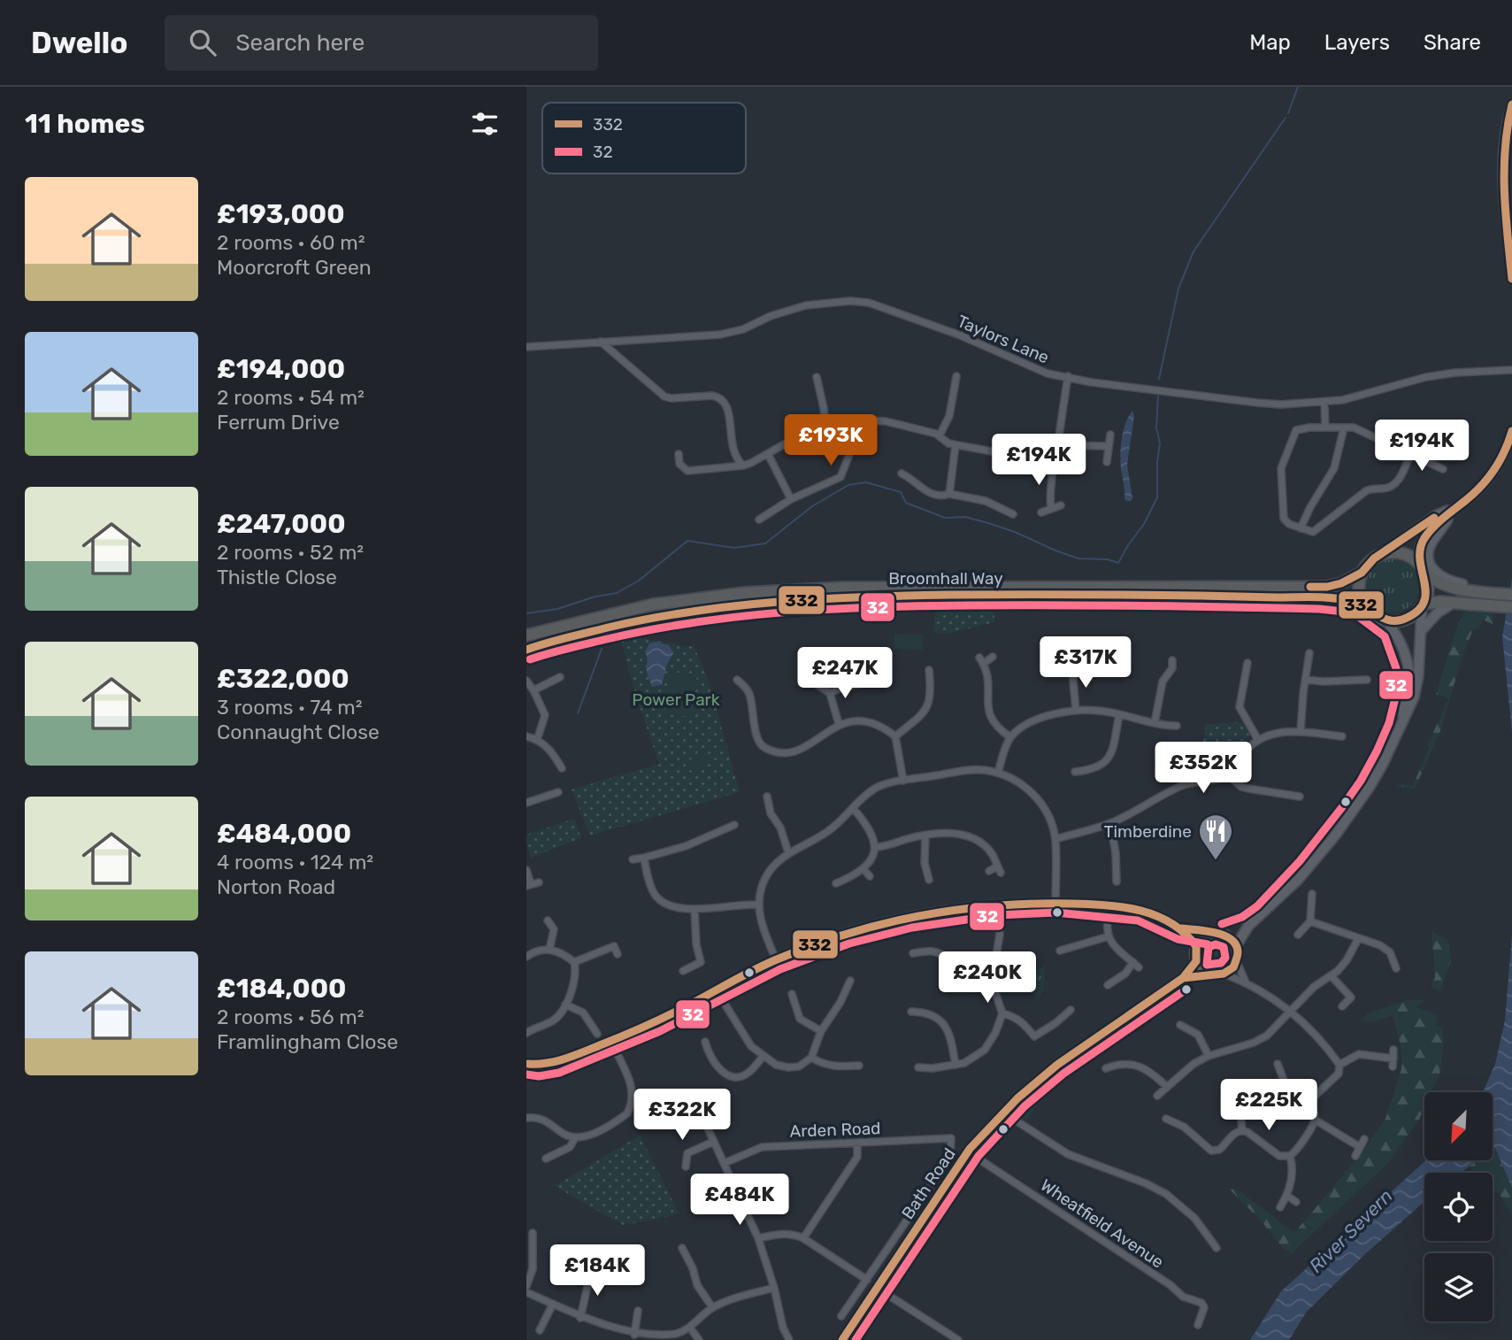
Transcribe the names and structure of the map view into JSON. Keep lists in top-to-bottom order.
{
  "streets": {
    "highway": ["Broomhall Way"],
    "main road": ["Bath Road"],
    "street": ["Taylors Lane", "Arden Road", "Wheatfield Avenue"]
  },
  "crossings": [
    ["Arden Road", "Bath Road"],
    ["Bath Road", "Wheatfield Avenue"]
  ],
  "water": ["River Severn"],
  "parks": ["Power Park"],
  "places": {
    "restaurant": ["Timberdine"]
  },
  "lines": ["transit line 332", "transit line 32"],
  "legend": ["332", "32"],
  "north": "bottom left",
  "page": {
    "header": "Dwello",
    "search": "Search here",
    "nav": ["Map", "Layers", "Share"],
    "heading": "11 homes",
    "list": [
      {
        "name": "£193,000",
        "note": "2 rooms · 60 m² · Moorcroft Green"
      },
      {
        "name": "£194,000",
        "note": "2 rooms · 54 m² · Ferrum Drive"
      },
      {
        "name": "£247,000",
        "note": "2 rooms · 52 m² · Thistle Close"
      },
      {
        "name": "£322,000",
        "note": "3 rooms · 74 m² · Connaught Close"
      },
      {
        "name": "£484,000",
        "note": "4 rooms · 124 m² · Norton Road"
      },
      {
        "name": "£184,000",
        "note": "2 rooms · 56 m² · Framlingham Close"
      }
    ],
    "price": [
      "£193K",
      "£194K",
      "£194K",
      "£317K",
      "£247K",
      "£352K",
      "£240K",
      "£225K",
      "£322K",
      "£484K",
      "£184K"
    ]
  }
}
